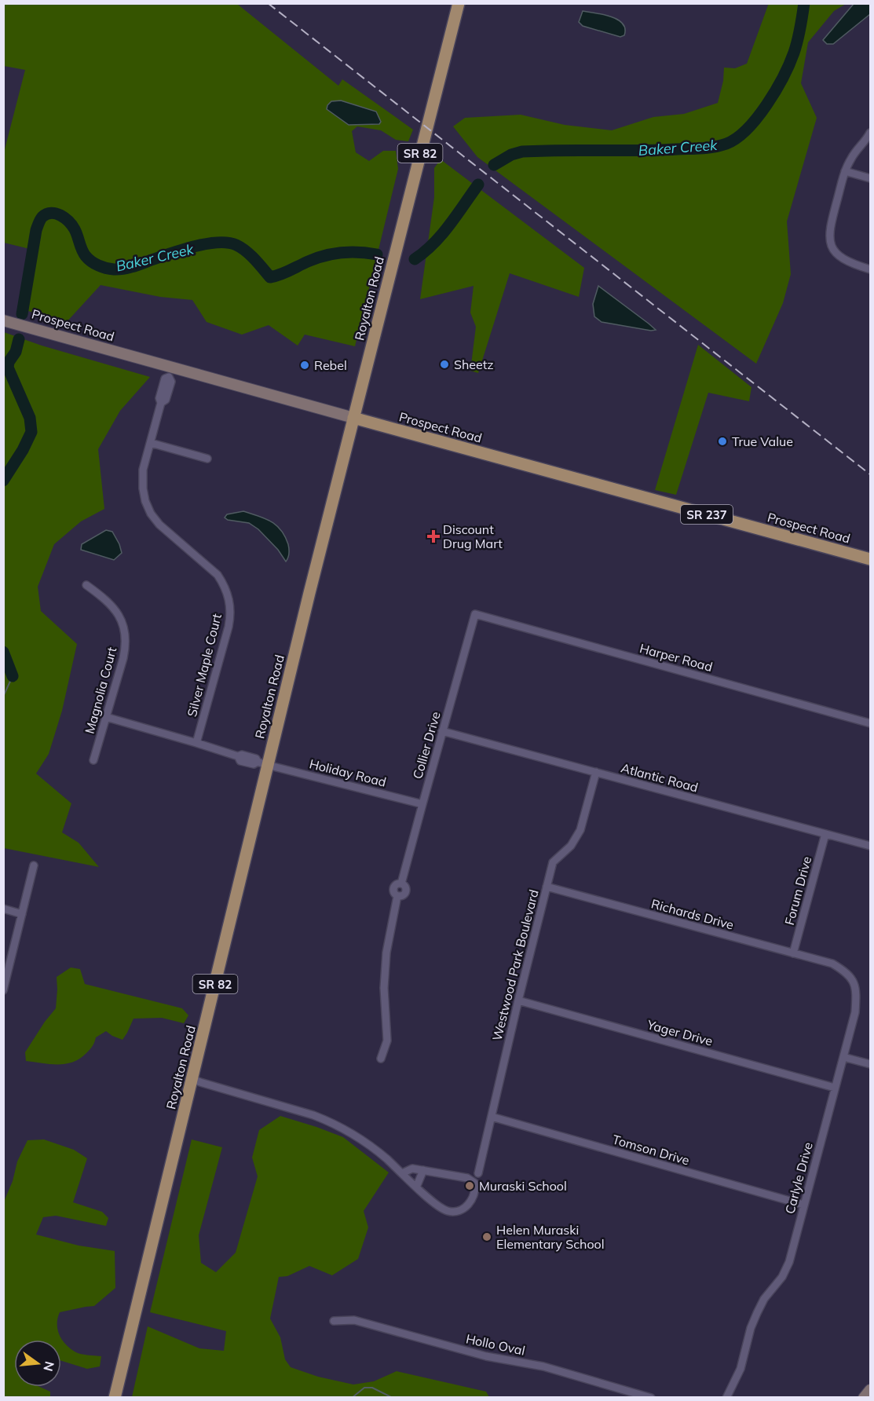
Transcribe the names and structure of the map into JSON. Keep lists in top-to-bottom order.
{
  "streets": {
    "main road": [
      "SR 82",
      "Royalton Road",
      "Prospect Road",
      "SR 237"
    ],
    "street": [
      "Harper Road",
      "Silver Maple Court",
      "Magnolia Court",
      "Collier Drive",
      "Holiday Road",
      "Atlantic Road",
      "Forum Drive",
      "Richards Drive",
      "Westwood Park Boulevard",
      "Yager Drive",
      "Tomson Drive",
      "Carlyle Drive",
      "Hollo Oval"
    ]
  },
  "crossings": [
    ["Royalton Road", "Prospect Road"],
    ["Royalton Road", "Holiday Road"],
    ["Prospect Road", "Silver Maple Court"],
    ["Harper Road", "Collier Drive"],
    ["Silver Maple Court", "Holiday Road"],
    ["Magnolia Court", "Holiday Road"],
    ["Collier Drive", "Holiday Road"],
    ["Collier Drive", "Atlantic Road"],
    ["Atlantic Road", "Forum Drive"],
    ["Atlantic Road", "Westwood Park Boulevard"],
    ["Forum Drive", "Richards Drive"],
    ["Richards Drive", "Westwood Park Boulevard"],
    ["Richards Drive", "Carlyle Drive"],
    ["Westwood Park Boulevard", "Yager Drive"],
    ["Westwood Park Boulevard", "Tomson Drive"],
    ["Yager Drive", "Carlyle Drive"],
    ["Tomson Drive", "Carlyle Drive"]
  ],
  "water": ["Baker Creek"],
  "places": {
    "other": [
      "Sheetz",
      "Rebel",
      "True Value",
      "Muraski School",
      "Helen Muraski Elementary School"
    ],
    "health": ["Discount Drug Mart"]
  },
  "north": "right"
}
